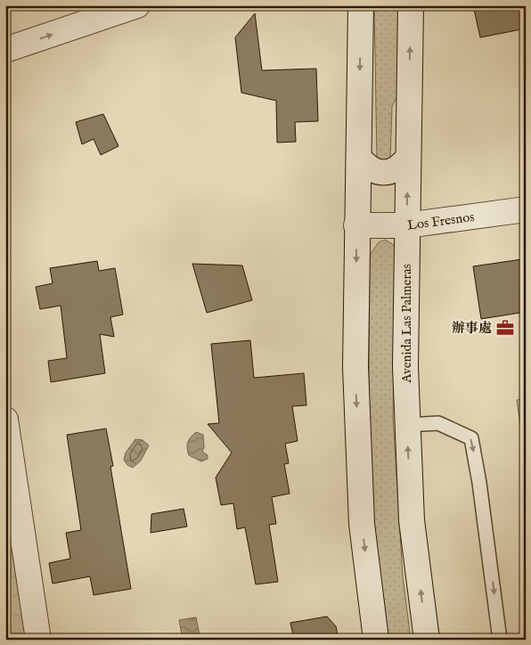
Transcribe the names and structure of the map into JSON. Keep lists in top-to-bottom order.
{
  "streets": {
    "main road": ["Los Fresnos", "Avenida Las Palmeras"]
  },
  "crossings": [
    ["Los Fresnos", "Avenida Las Palmeras"]
  ],
  "places": {
    "office": ["辦事處"]
  }
}
